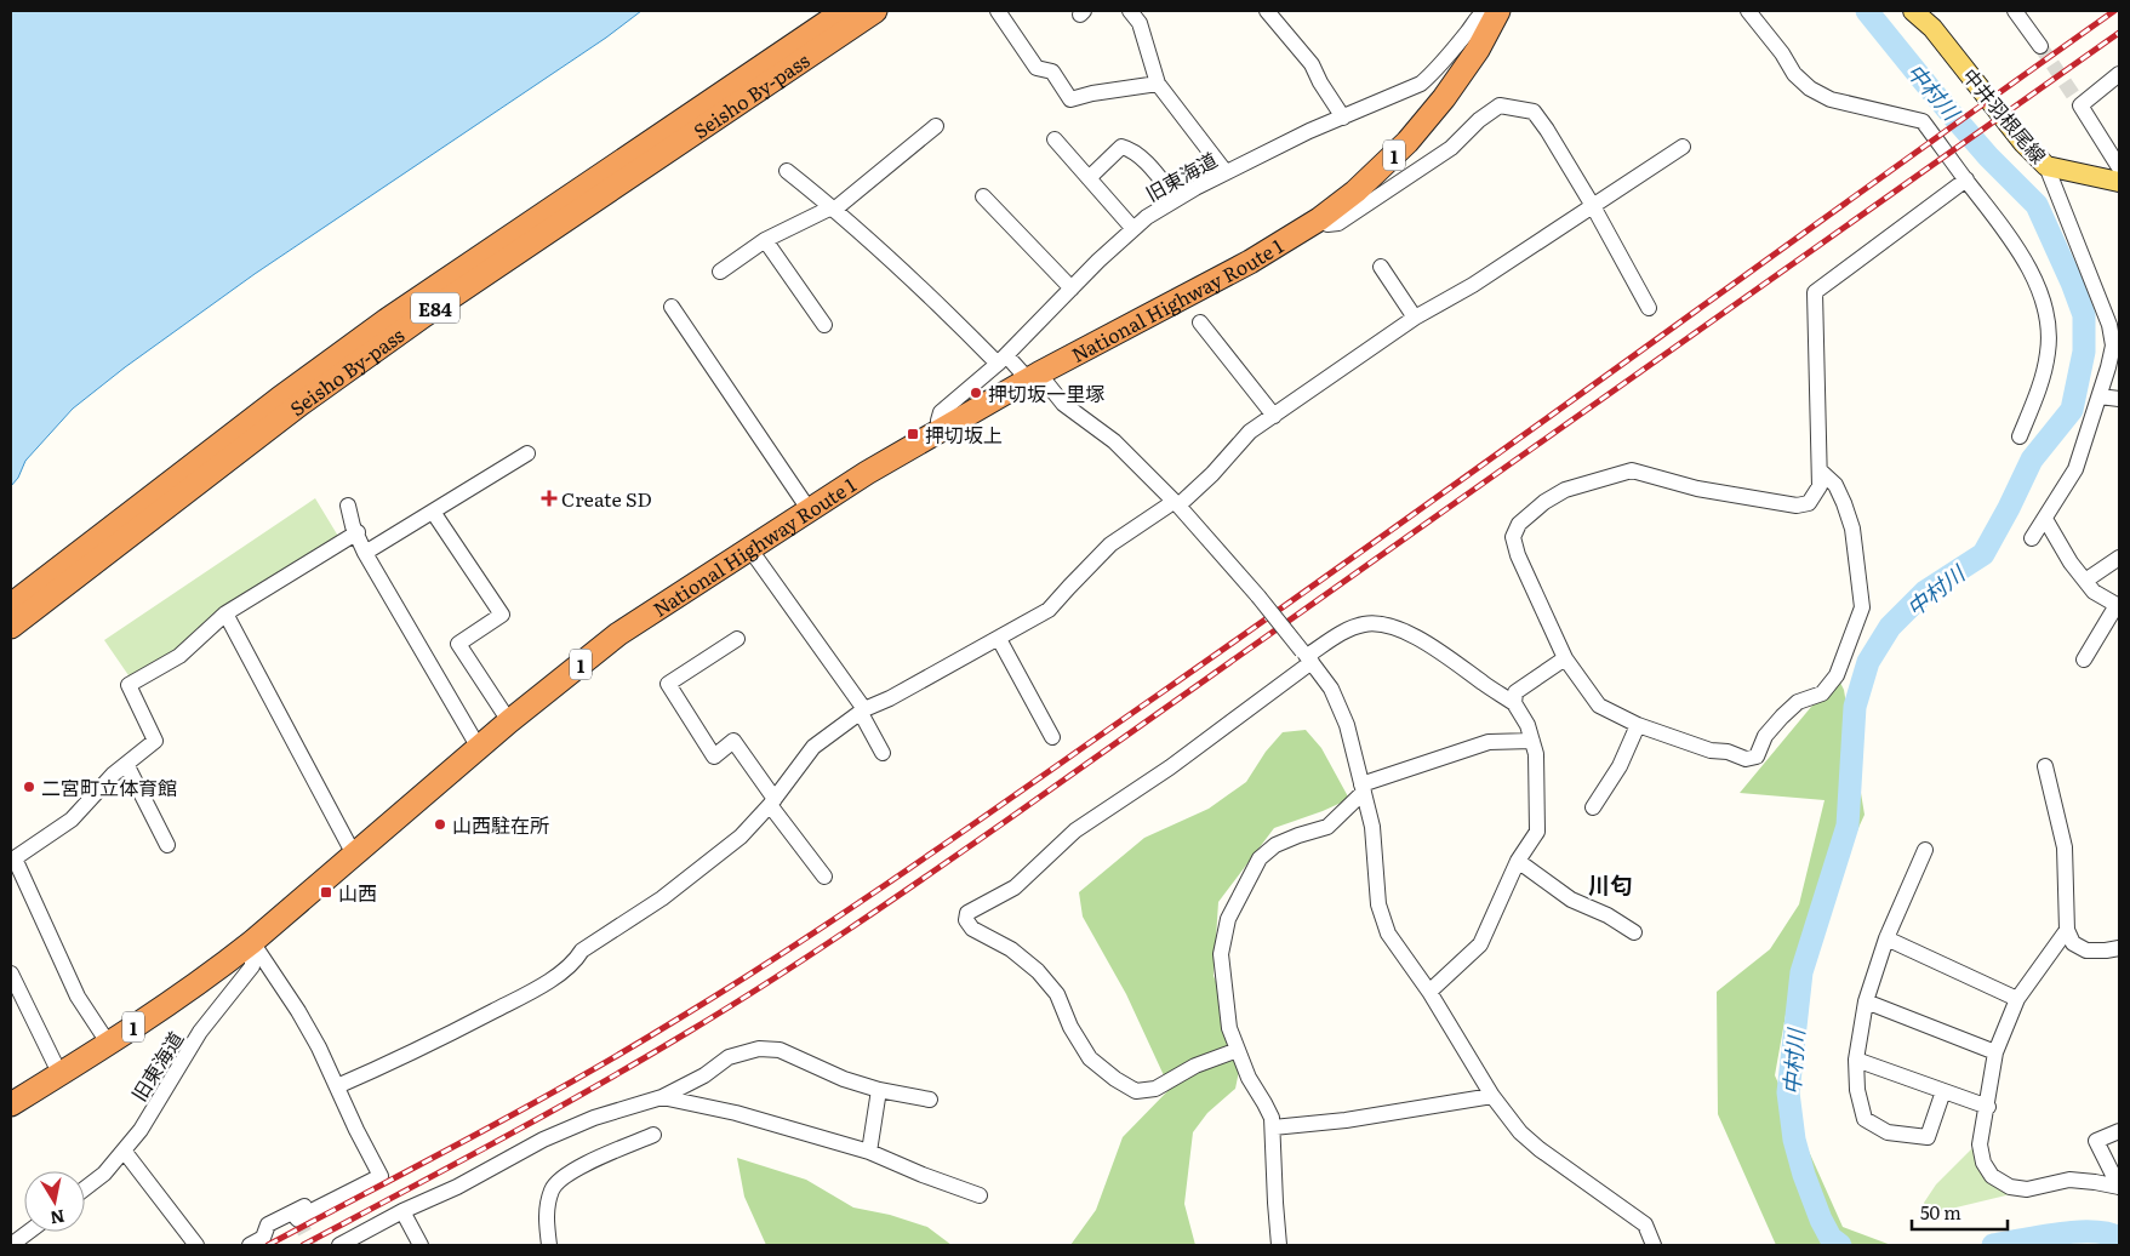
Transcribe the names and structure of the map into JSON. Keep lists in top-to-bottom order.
{
  "streets": {
    "highway": [
      "Seisho By-pass",
      "1",
      "National Highway Route 1",
      "E84"
    ],
    "main road": ["中井羽根尾線"],
    "street": ["旧東海道"]
  },
  "crossings": [
    ["旧東海道", "National Highway Route 1"]
  ],
  "districts": ["川匂"],
  "water": ["中村川"],
  "places": {
    "other": ["押切坂一里塚", "二宮町立体育館", "山西駐在所"],
    "transit": ["押切坂上", "山西"],
    "health": ["Create SD"]
  },
  "scale_bar": "50 m",
  "north": "bottom"
}
